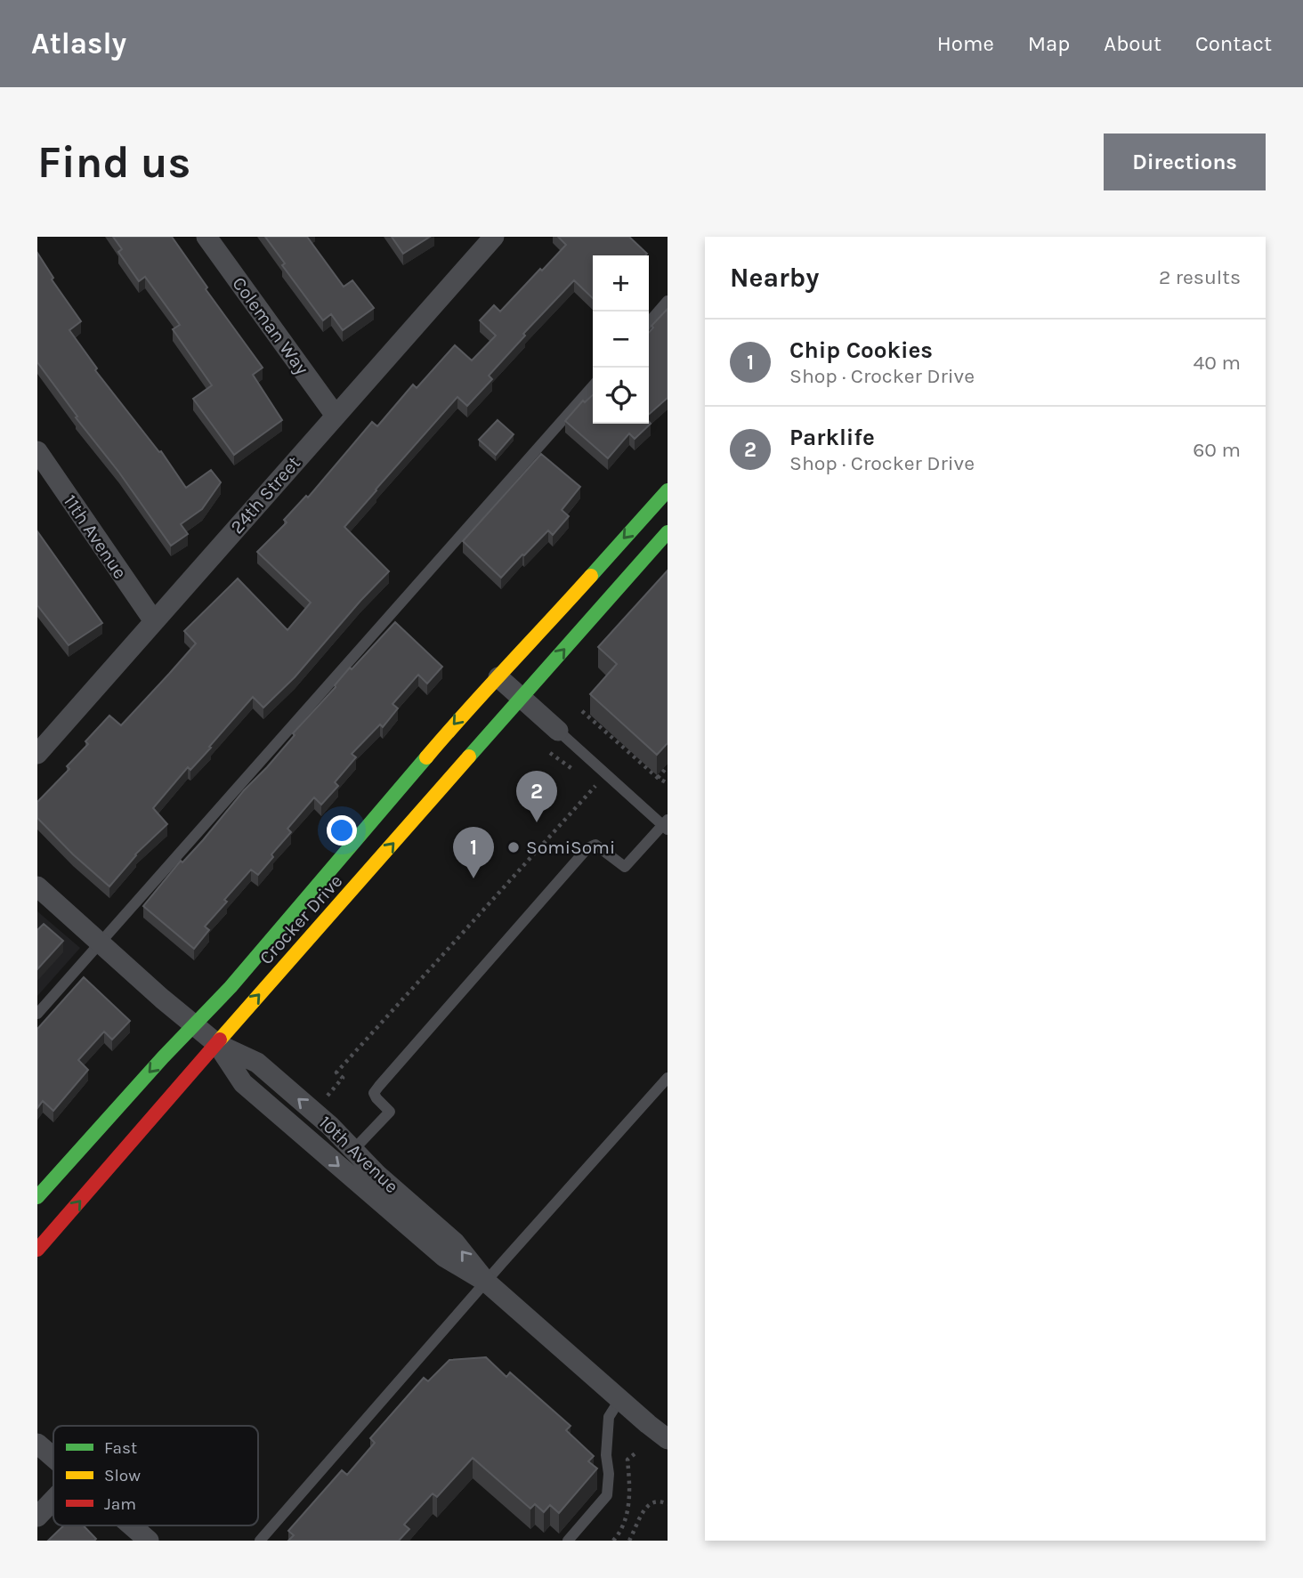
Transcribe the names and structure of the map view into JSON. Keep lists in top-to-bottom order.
{
  "streets": {
    "street": [
      "Coleman Way",
      "24th Street",
      "11th Avenue",
      "Crocker Drive",
      "10th Avenue"
    ]
  },
  "crossings": [
    ["Coleman Way", "24th Street"],
    ["24th Street", "11th Avenue"],
    ["Crocker Drive", "10th Avenue"]
  ],
  "places": ["SomiSomi"],
  "legend": ["Fast", "Slow", "Jam"],
  "page": {
    "header": "Atlasly",
    "nav": [
      "Home",
      "Map",
      "About",
      "Contact"
    ],
    "buttons": "Directions",
    "title": "Find us",
    "heading": ["Nearby", "2 results"],
    "map_buttons": ["+", "−"],
    "list": [
      {
        "mark": "1",
        "name": "Chip Cookies",
        "note": "Shop · Crocker Drive",
        "value": "40 m"
      },
      {
        "mark": "2",
        "name": "Parklife",
        "note": "Shop · Crocker Drive",
        "value": "60 m"
      }
    ],
    "pins": ["2", "1"]
  }
}
